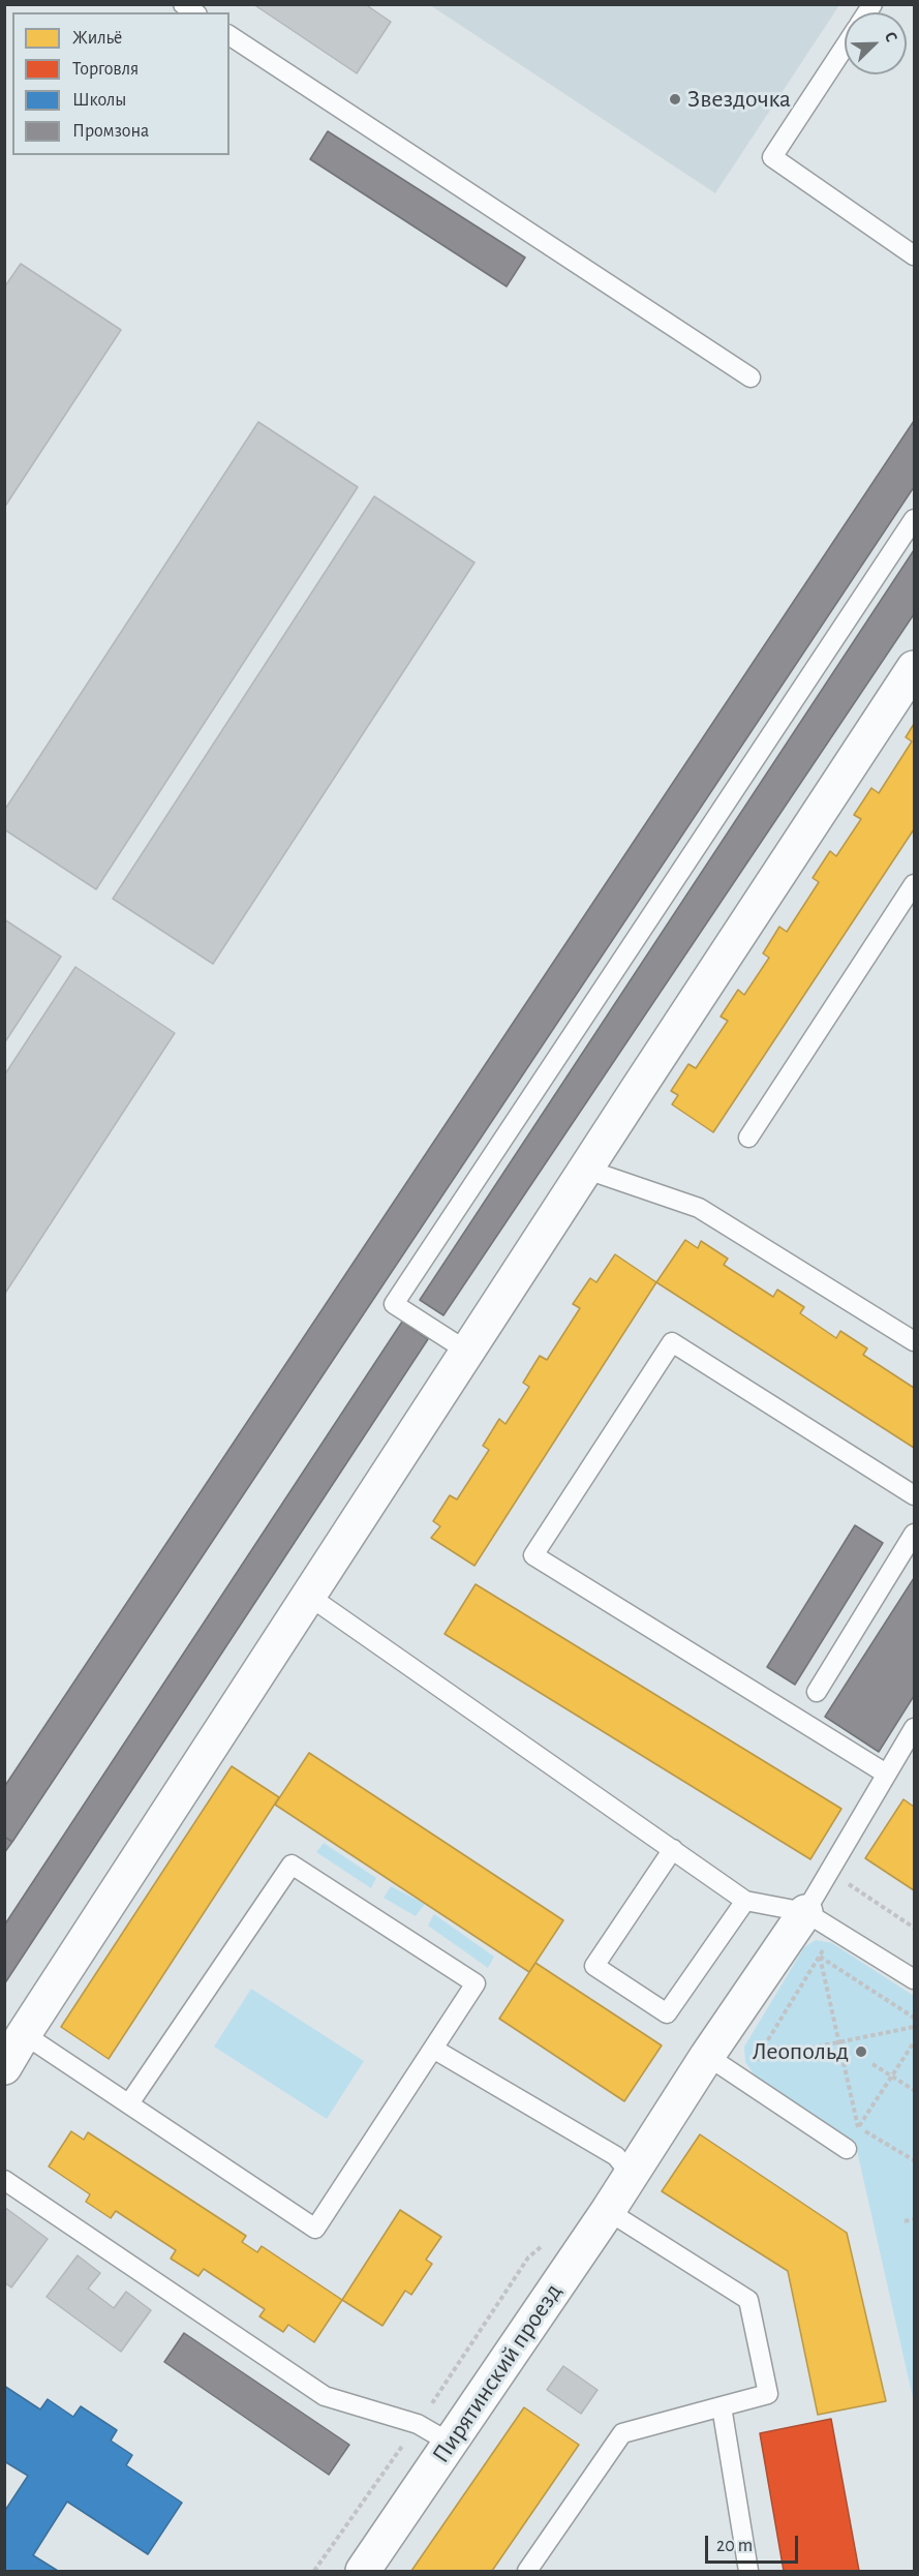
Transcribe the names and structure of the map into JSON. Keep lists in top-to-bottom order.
{
  "streets": {
    "street": ["Пирятинский проезд"]
  },
  "places": ["Звездочка", "Леопольд"],
  "legend": [
    "Жильё",
    "Торговля",
    "Школы",
    "Промзона"
  ],
  "scale_bar": "20 m",
  "north": "top right"
}
